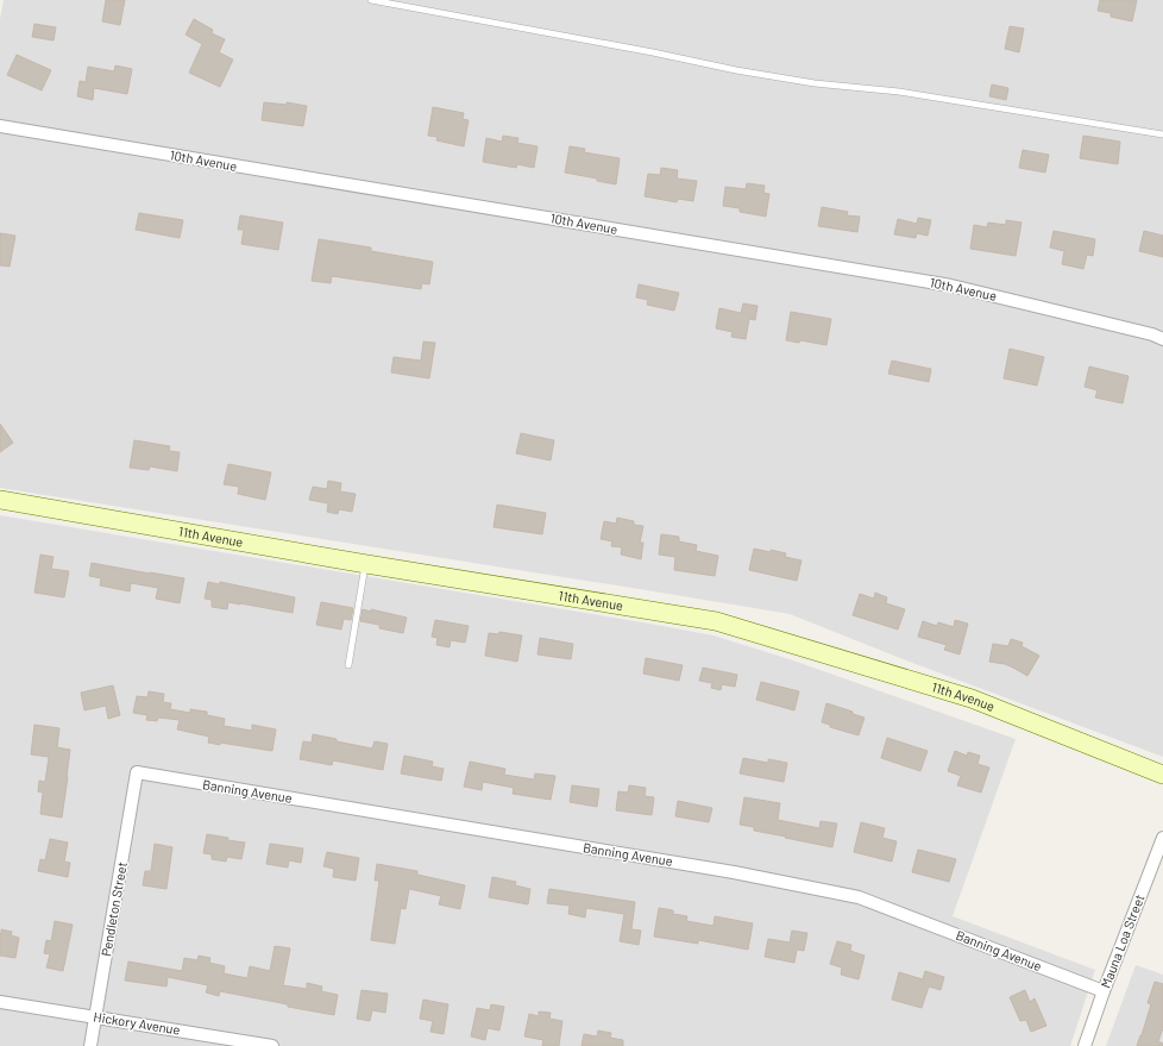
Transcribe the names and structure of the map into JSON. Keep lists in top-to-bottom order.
{
  "streets": {
    "main road": ["11th Avenue"],
    "street": [
      "10th Avenue",
      "Banning Avenue",
      "Pendleton Street",
      "Mauna Loa Street",
      "Hickory Avenue"
    ]
  },
  "crossings": [
    ["Banning Avenue", "Pendleton Street"],
    ["Banning Avenue", "Mauna Loa Street"],
    ["Pendleton Street", "Hickory Avenue"]
  ]
}
